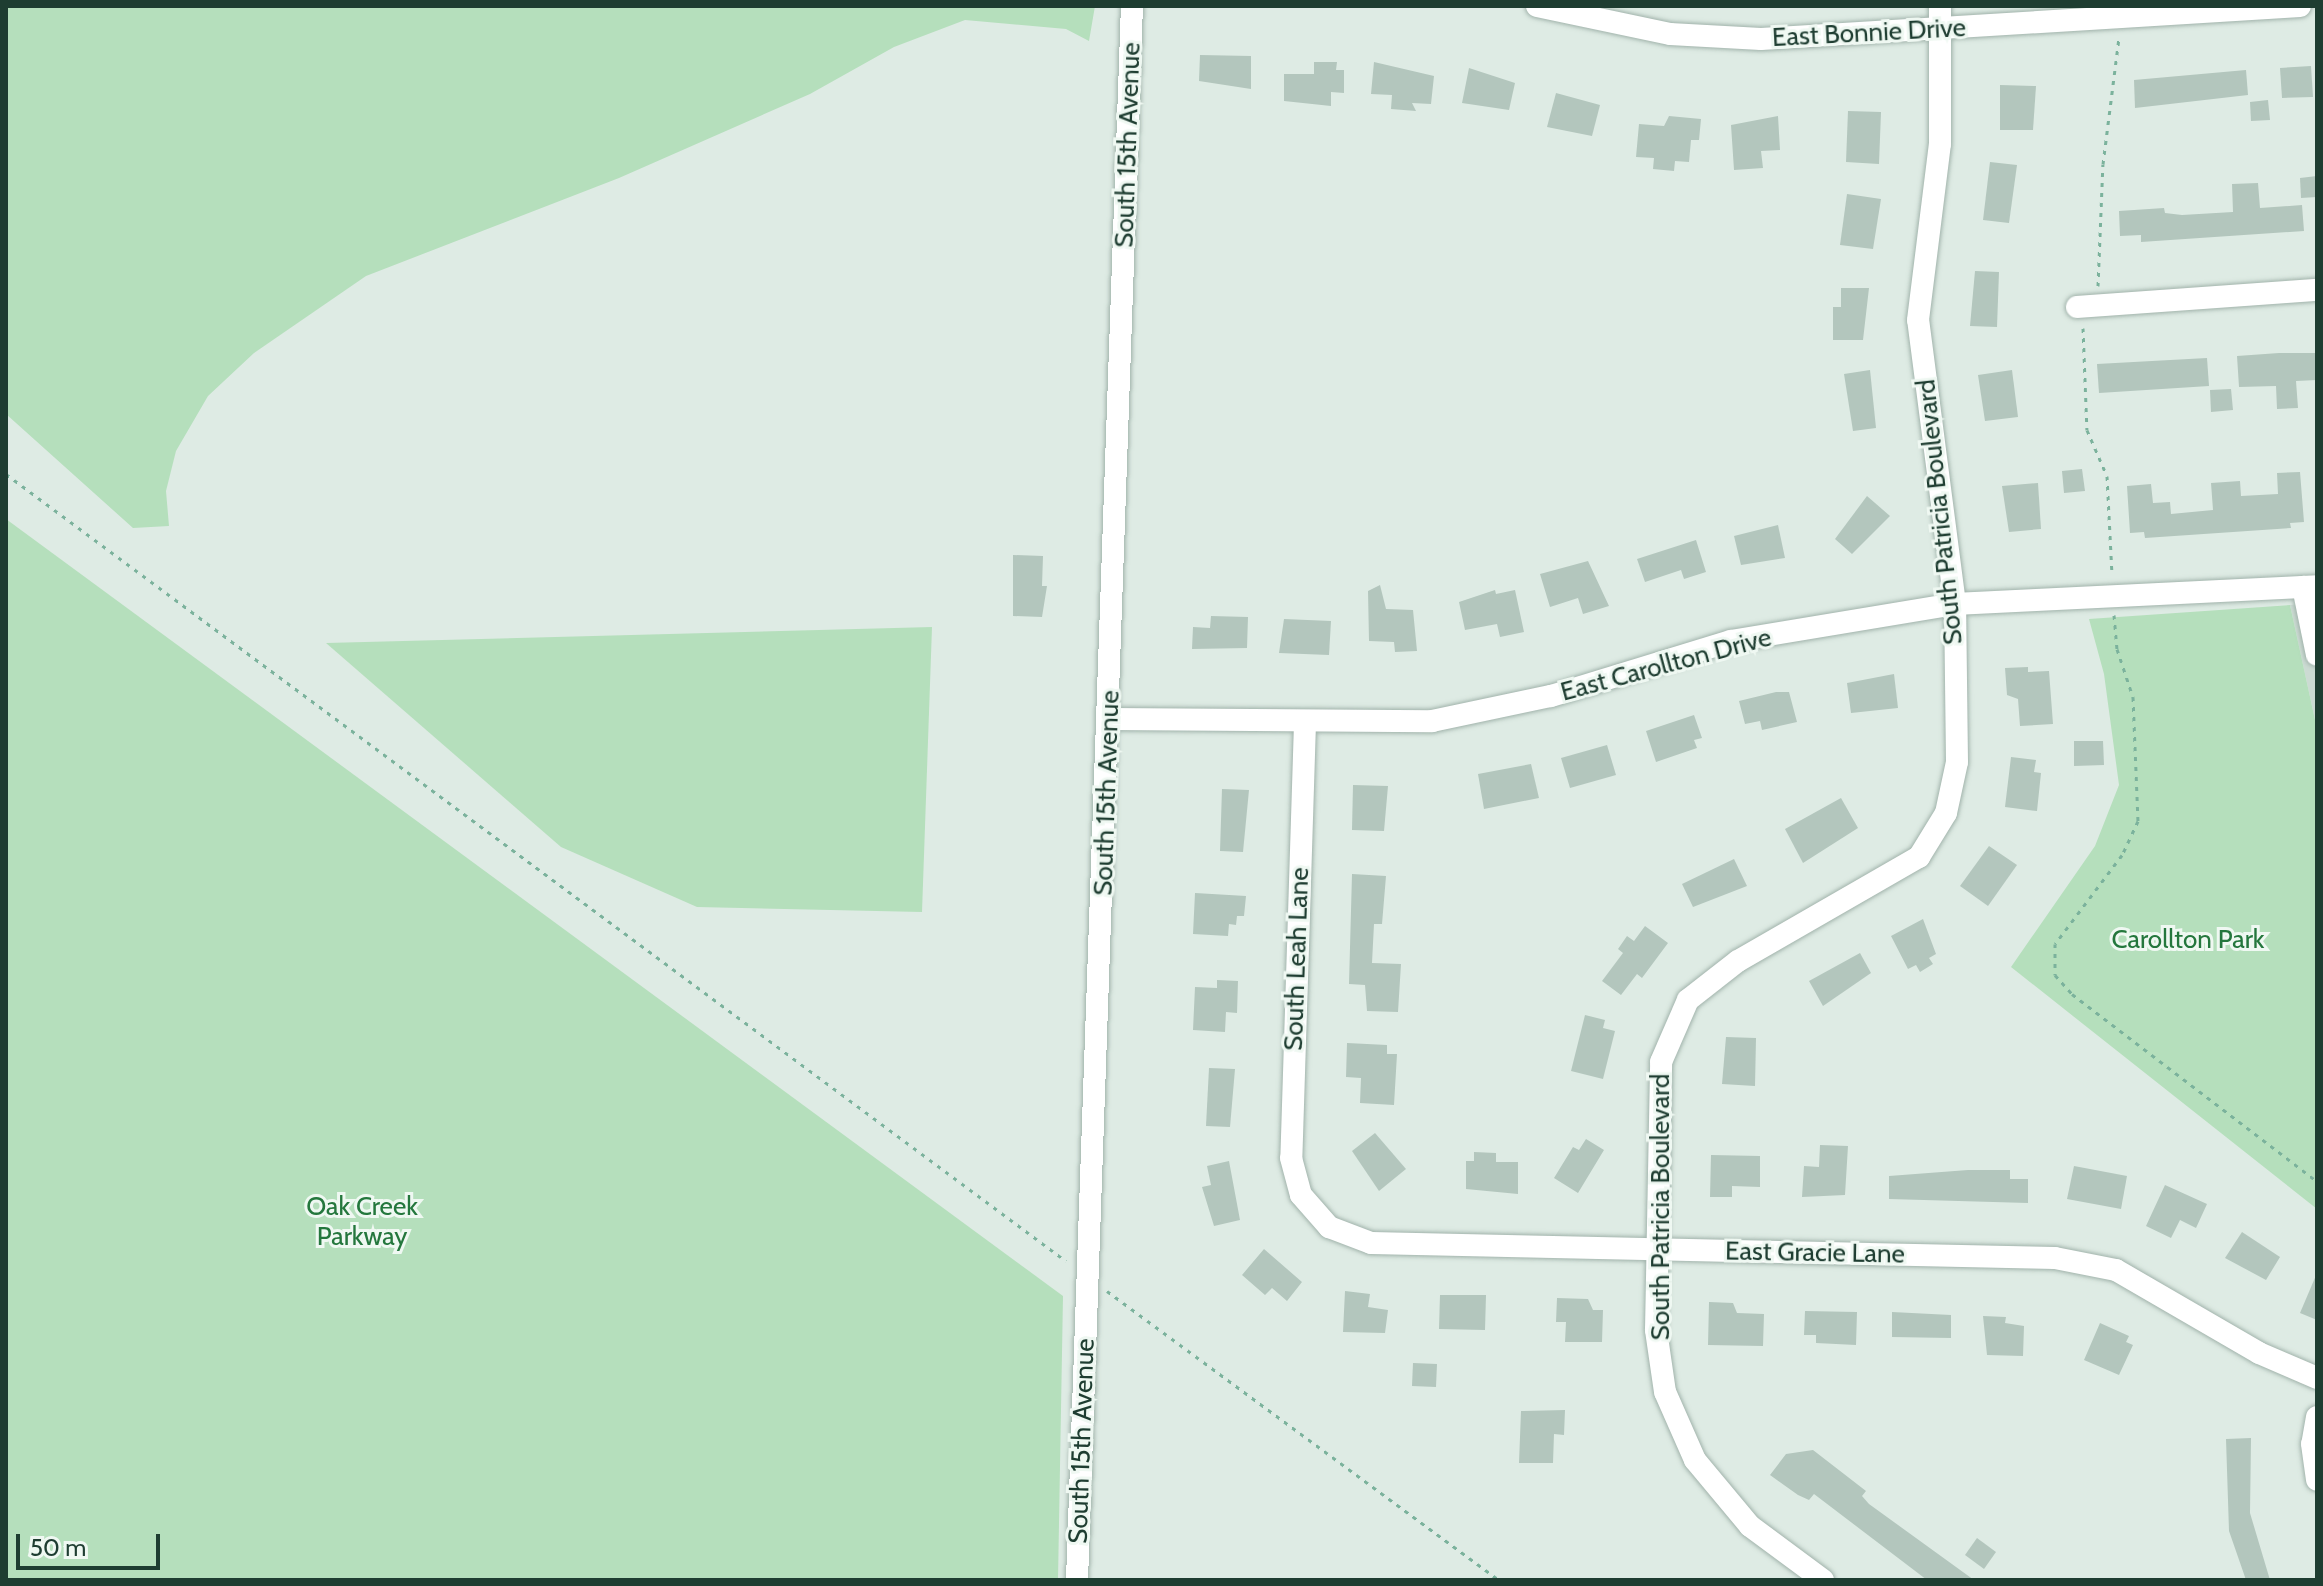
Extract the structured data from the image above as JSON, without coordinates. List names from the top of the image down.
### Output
{
  "streets": {
    "street": [
      "East Bonnie Drive",
      "South 15th Avenue",
      "South Patricia Boulevard",
      "East Carollton Drive",
      "South Leah Lane",
      "East Gracie Lane"
    ]
  },
  "crossings": [
    ["East Bonnie Drive", "South Patricia Boulevard"],
    ["South 15th Avenue", "East Carollton Drive"],
    ["South Patricia Boulevard", "East Carollton Drive"],
    ["South Patricia Boulevard", "East Gracie Lane"],
    ["East Carollton Drive", "South Leah Lane"],
    ["South Leah Lane", "East Gracie Lane"]
  ],
  "parks": ["Carollton Park", "Oak Creek Parkway"],
  "scale_bar": "50 m"
}
